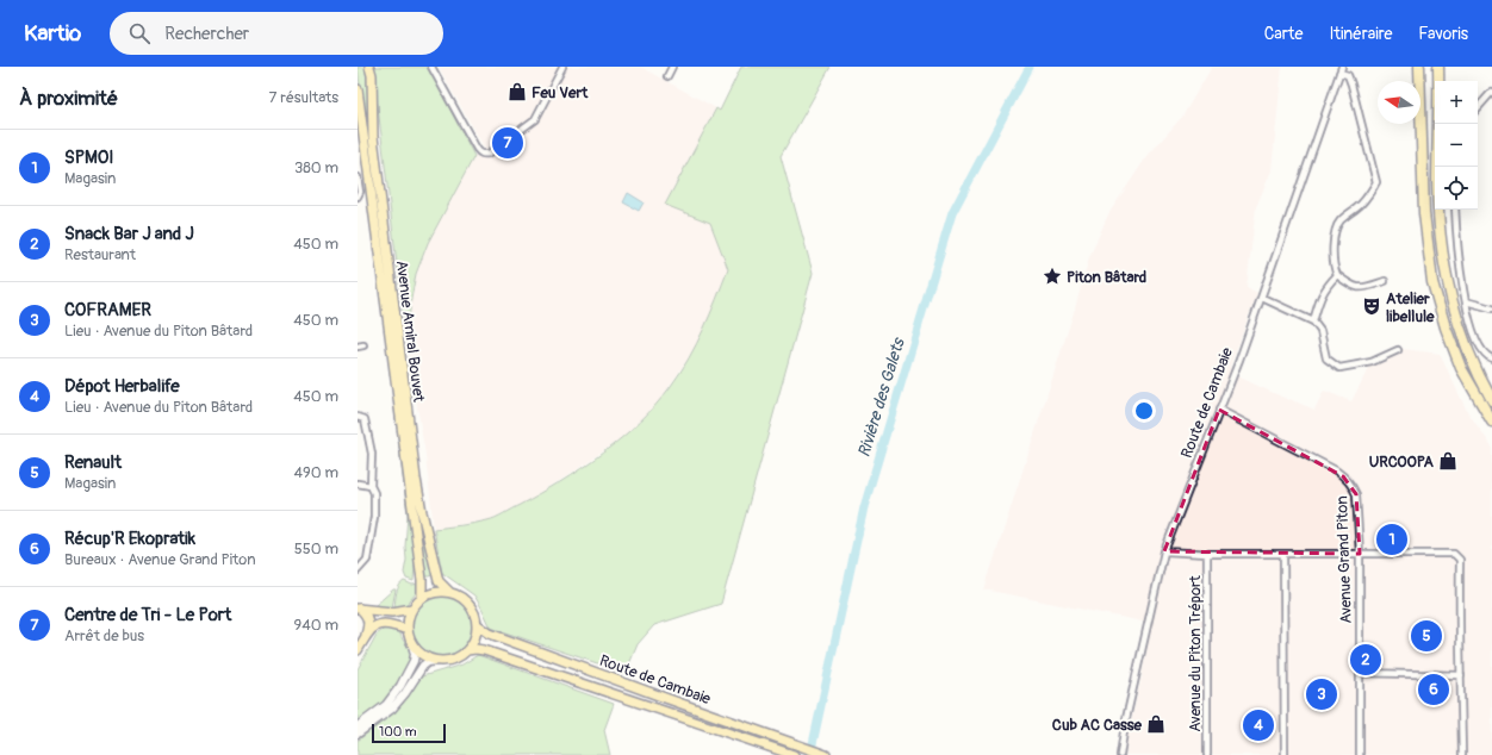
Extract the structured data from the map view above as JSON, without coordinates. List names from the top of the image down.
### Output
{
  "streets": {
    "main road": ["Avenue Amiral Bouvet", "Route de Cambaie"],
    "street": ["Avenue Grand Piton", "Avenue du Piton Tréport"]
  },
  "crossings": [
    ["Avenue Amiral Bouvet", "Route de Cambaie"],
    ["Route de Cambaie", "Avenue Grand Piton"]
  ],
  "water": ["Rivière des Galets"],
  "places": {
    "shop": ["Feu Vert", "URCOOPA", "Cub AC Casse"],
    "place": ["Piton Bâtard"],
    "theatre": ["Atelier libellule"]
  },
  "scale_bar": "100 m",
  "north": "left",
  "page": {
    "header": "Kartio",
    "search": "Rechercher",
    "nav": ["Carte", "Itinéraire", "Favoris"],
    "heading": ["À proximité", "7 résultats"],
    "map_buttons": ["+", "−"],
    "pins": [
      "7",
      "1",
      "5",
      "2",
      "6",
      "3",
      "4"
    ],
    "list": [
      {
        "mark": "1",
        "name": "SPMOI",
        "note": "Magasin",
        "value": "380 m"
      },
      {
        "mark": "2",
        "name": "Snack Bar J and J",
        "note": "Restaurant",
        "value": "450 m"
      },
      {
        "mark": "3",
        "name": "COFRAMER",
        "note": "Lieu · Avenue du Piton Bâtard",
        "value": "450 m"
      },
      {
        "mark": "4",
        "name": "Dépot Herbalife",
        "note": "Lieu · Avenue du Piton Bâtard",
        "value": "450 m"
      },
      {
        "mark": "5",
        "name": "Renault",
        "note": "Magasin",
        "value": "490 m"
      },
      {
        "mark": "6",
        "name": "Récup'R Ekopratik",
        "note": "Bureaux · Avenue Grand Piton",
        "value": "550 m"
      },
      {
        "mark": "7",
        "name": "Centre de Tri - Le Port",
        "note": "Arrêt de bus",
        "value": "940 m"
      }
    ],
    "scale": "100 m"
  }
}
